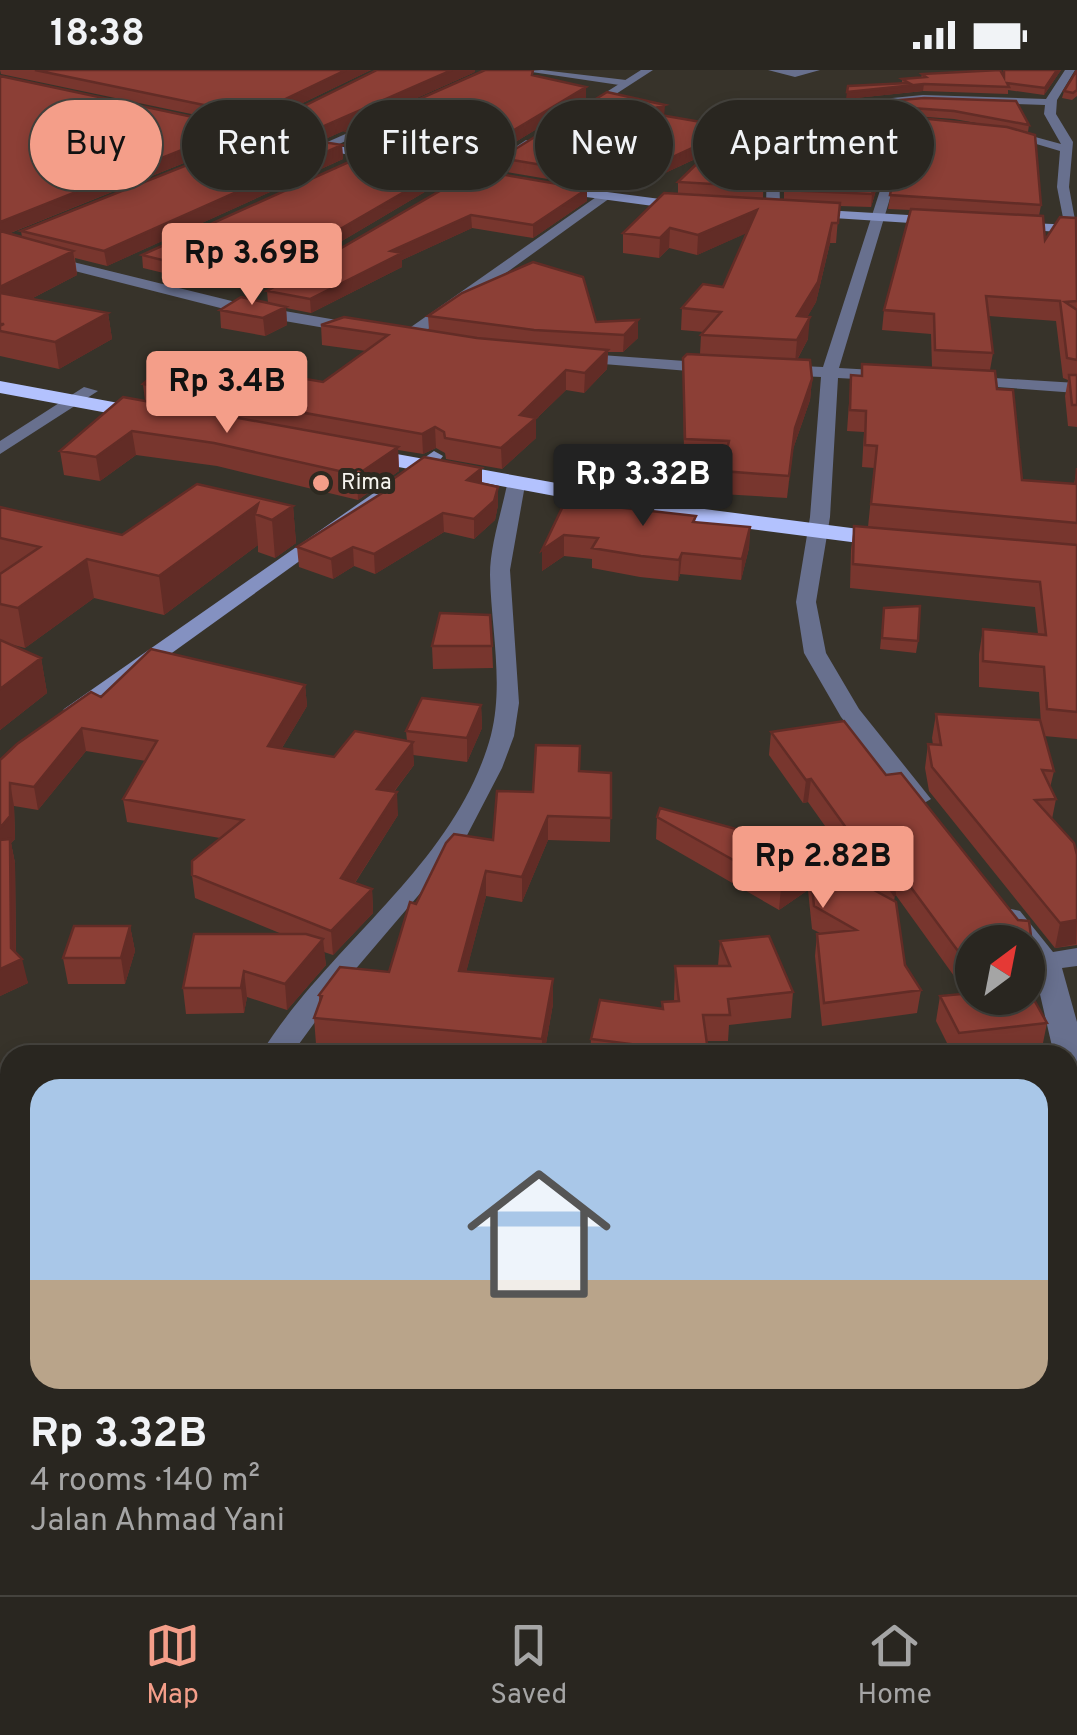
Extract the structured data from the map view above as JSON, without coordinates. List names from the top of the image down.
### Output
{
  "places": ["Rima"],
  "north": "top right",
  "page": {
    "status": "18:38",
    "chip": [
      "Buy",
      "Rent",
      "Filters",
      "New",
      "Apartment"
    ],
    "price": [
      "Rp 3.69B",
      "Rp 3.4B",
      "Rp 3.32B",
      "Rp 2.82B"
    ],
    "list": [
      {
        "name": "Rp 3.32B",
        "note": "4 rooms · 140 m² · Jalan Ahmad Yani"
      }
    ],
    "tabs": ["Map", "Saved", "Home"]
  }
}
